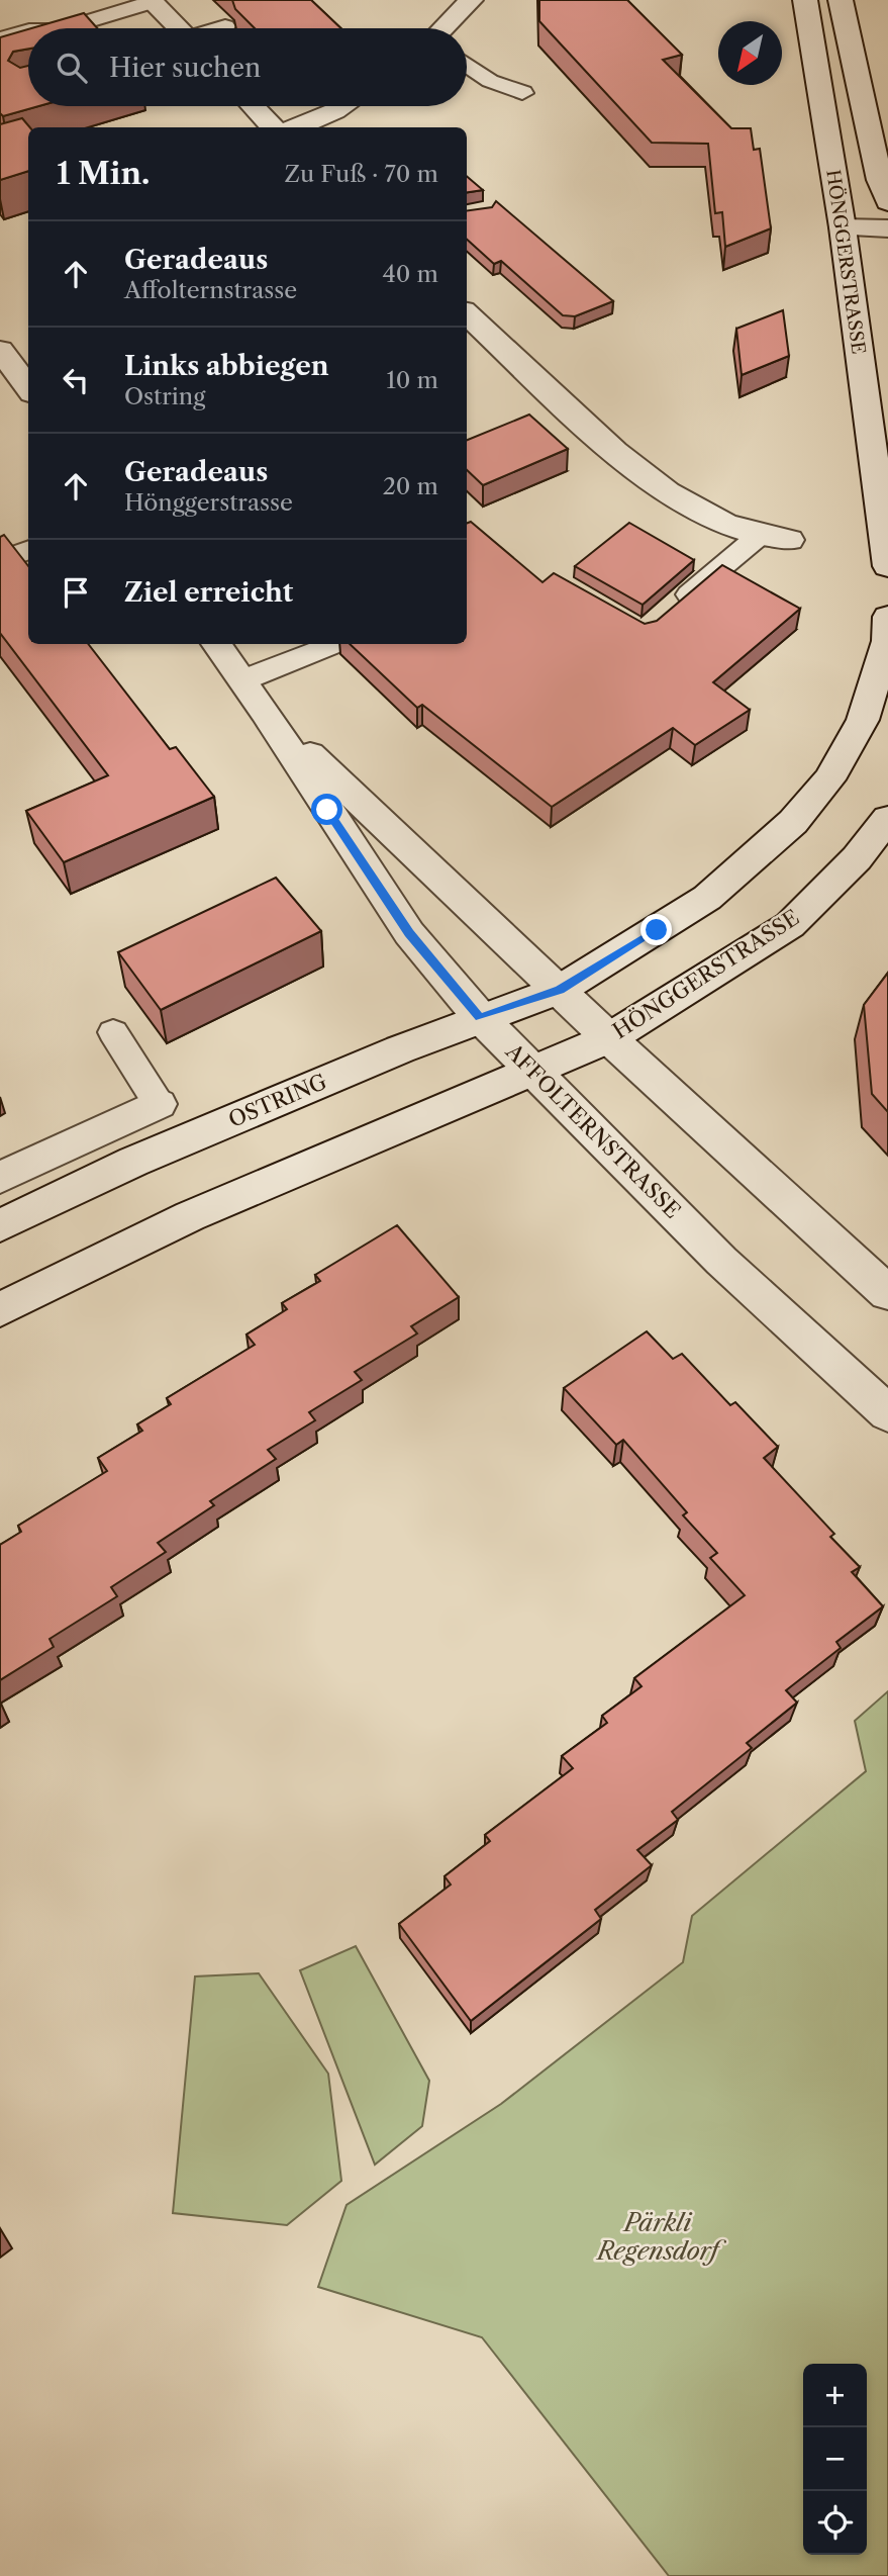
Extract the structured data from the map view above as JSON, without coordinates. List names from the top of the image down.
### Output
{
  "streets": {
    "main road": ["HÖNGGERSTRASSE", "OSTRING", "AFFOLTERNSTRASSE"]
  },
  "crossings": [
    ["HÖNGGERSTRASSE", "AFFOLTERNSTRASSE"],
    ["OSTRING", "AFFOLTERNSTRASSE"]
  ],
  "parks": ["Pärkli Regensdorf"],
  "north": "bottom left",
  "page": {
    "search": "Hier suchen",
    "heading": ["1 Min.", "Zu Fuß · 70 m"],
    "list": [
      ["Geradeaus", "Affolternstrasse", "40 m"],
      ["Links abbiegen", "Ostring", "10 m"],
      ["Geradeaus", "Hönggerstrasse", "20 m"],
      "Ziel erreicht"
    ],
    "map_buttons": ["+", "−"]
  }
}
